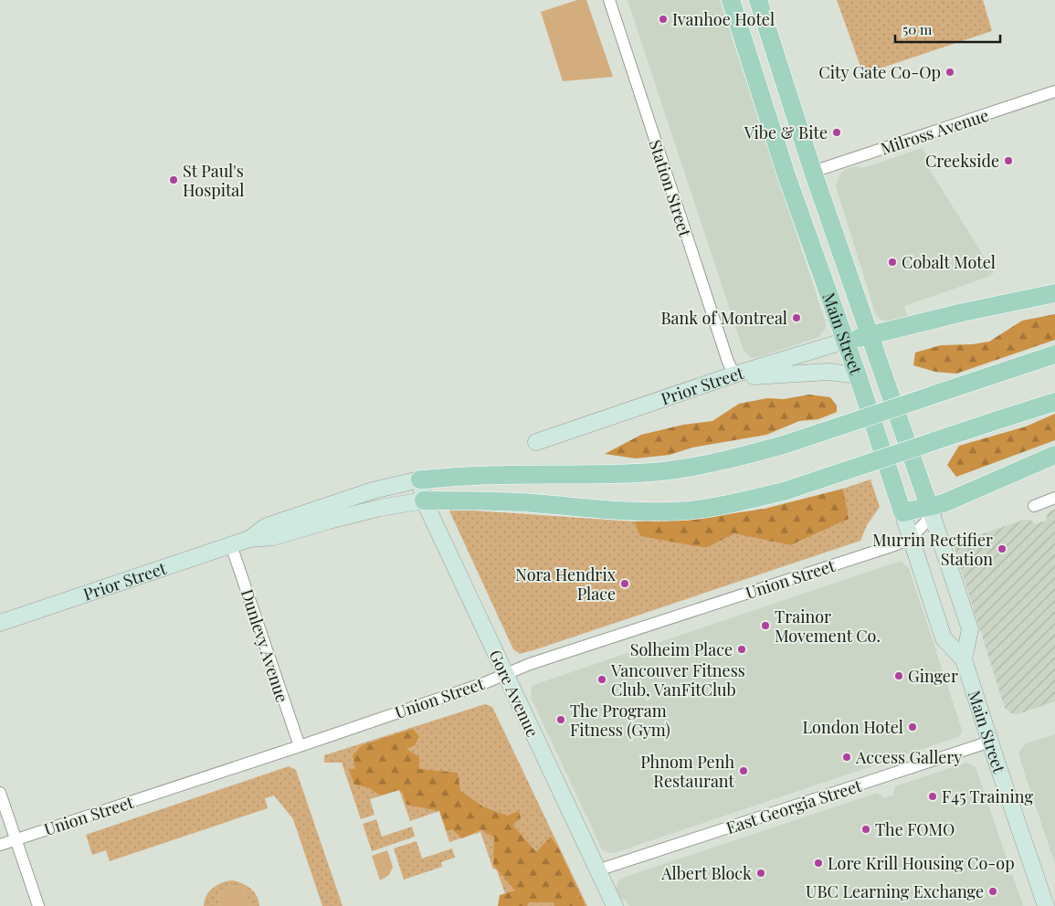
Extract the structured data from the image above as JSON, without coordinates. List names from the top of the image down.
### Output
{
  "streets": {
    "main road": ["Main Street", "Prior Street", "Gore Avenue"],
    "street": [
      "Milross Avenue",
      "Station Street",
      "Union Street",
      "Dunlevy Avenue",
      "East Georgia Street"
    ]
  },
  "crossings": [
    ["Milross Avenue", "Main Street"],
    ["Station Street", "Prior Street"],
    ["Main Street", "Prior Street"],
    ["Main Street", "Union Street"],
    ["Main Street", "East Georgia Street"],
    ["Prior Street", "Dunlevy Avenue"],
    ["Prior Street", "Gore Avenue"],
    ["Union Street", "Dunlevy Avenue"],
    ["Union Street", "Gore Avenue"],
    ["Gore Avenue", "East Georgia Street"]
  ],
  "places": [
    "Ivanhoe Hotel",
    "City Gate Co-Op",
    "Vibe & Bite",
    "Creekside",
    "St Paul's Hospital",
    "Cobalt Motel",
    "Bank of Montreal",
    "Murrin Rectifier Station",
    "Nora Hendrix Place",
    "Trainor Movement Co.",
    "Solheim Place",
    "Ginger",
    "Vancouver Fitness Club, VanFitClub",
    "The Program Fitness (Gym)",
    "London Hotel",
    "Access Gallery",
    "Phnom Penh Restaurant",
    "F45 Training",
    "The FOMO",
    "Lore Krill Housing Co-op",
    "Albert Block",
    "UBC Learning Exchange"
  ],
  "scale_bar": "50 m"
}
